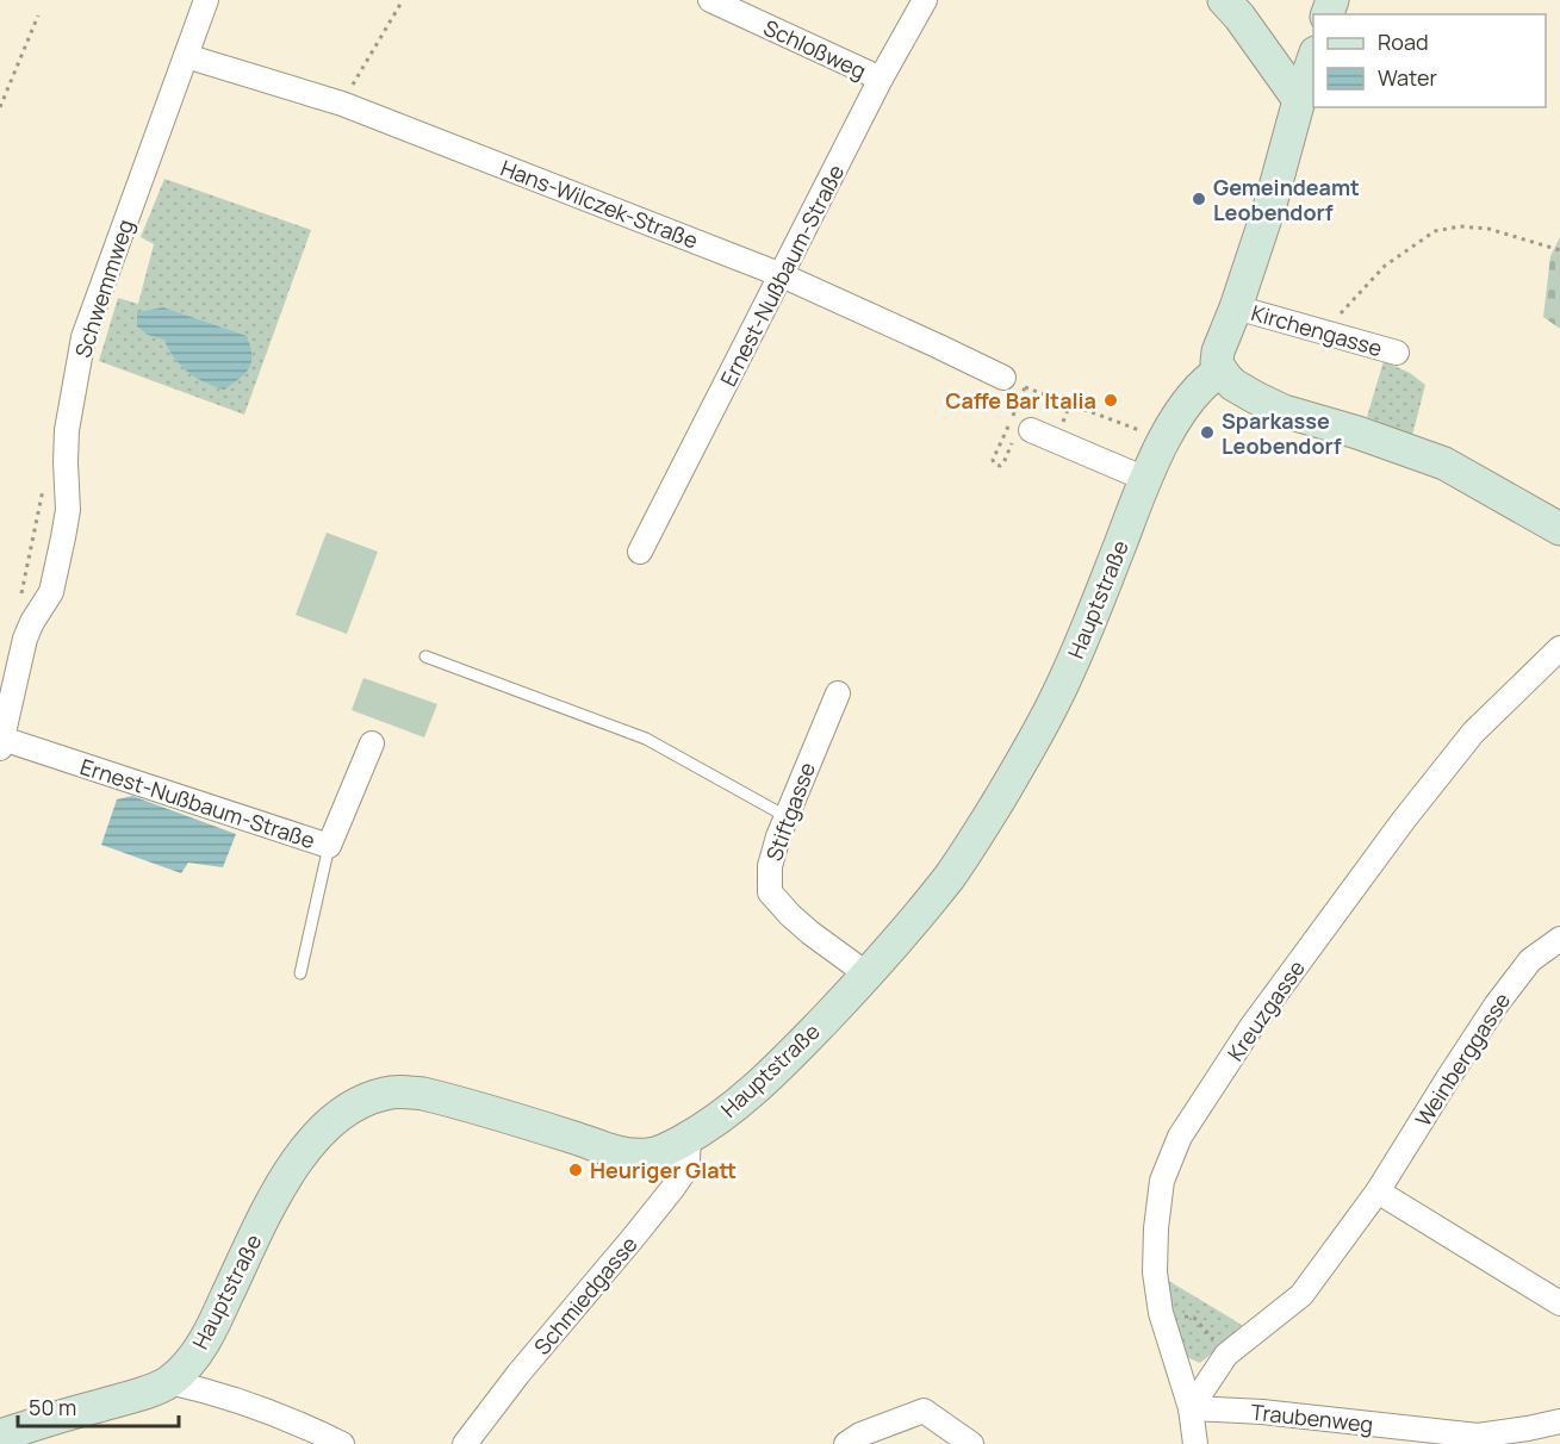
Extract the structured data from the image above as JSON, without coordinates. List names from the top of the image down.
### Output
{
  "streets": {
    "street": [
      "Schloßweg",
      "Hans-Wilczek-Straße",
      "Ernest-Nußbaum-Straße",
      "Schwemmweg",
      "Kirchengasse",
      "Hauptstraße",
      "Stiftgasse",
      "Kreuzgasse",
      "Weinberggasse",
      "Schmiedgasse",
      "Traubenweg"
    ]
  },
  "crossings": [
    ["Schloßweg", "Ernest-Nußbaum-Straße"],
    ["Hans-Wilczek-Straße", "Ernest-Nußbaum-Straße"],
    ["Hans-Wilczek-Straße", "Schwemmweg"],
    ["Ernest-Nußbaum-Straße", "Schwemmweg"],
    ["Hauptstraße", "Stiftgasse"],
    ["Hauptstraße", "Schmiedgasse"],
    ["Kreuzgasse", "Weinberggasse"],
    ["Kreuzgasse", "Traubenweg"],
    ["Weinberggasse", "Traubenweg"]
  ],
  "places": [
    "Gemeindeamt Leobendorf",
    "Caffe Bar Italia",
    "Sparkasse Leobendorf",
    "Heuriger Glatt"
  ],
  "legend": ["Road", "Water"],
  "scale_bar": "50 m"
}
